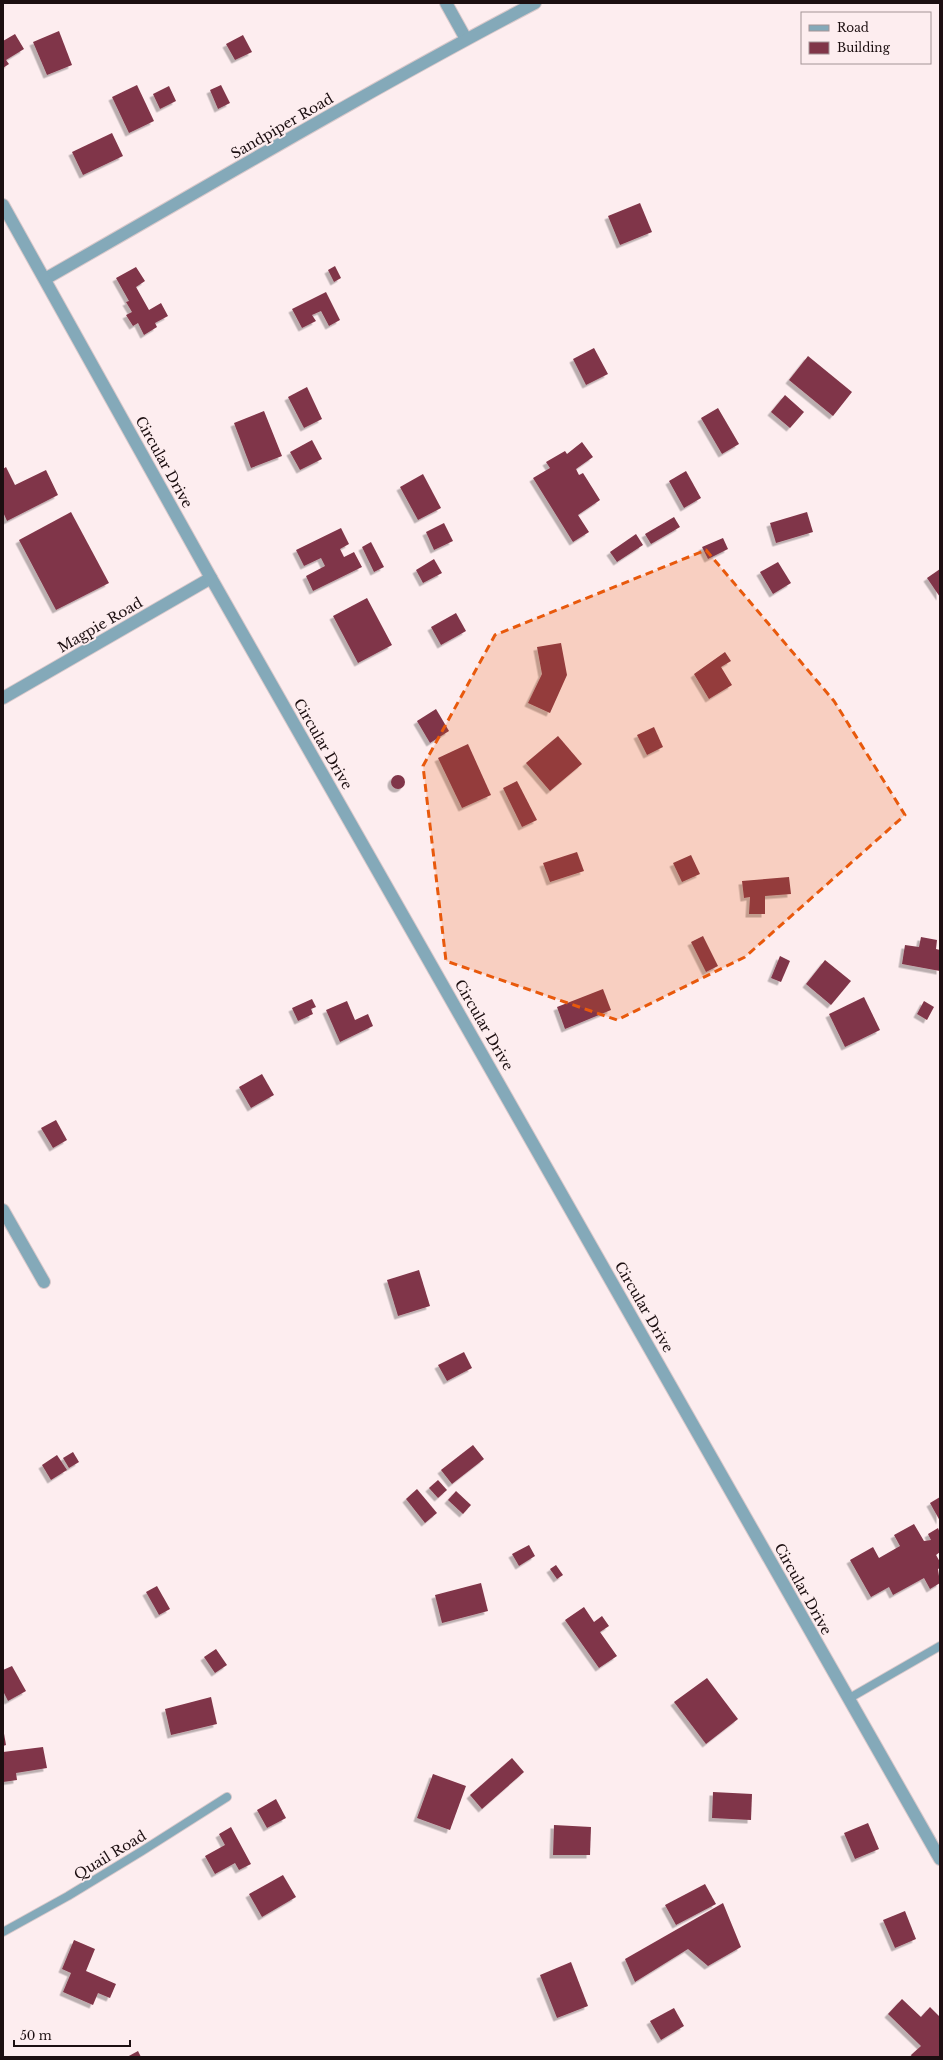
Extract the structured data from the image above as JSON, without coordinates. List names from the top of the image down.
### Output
{
  "streets": {
    "street": ["Sandpiper Road", "Circular Drive", "Magpie Road"],
    "lane": ["Quail Road"]
  },
  "crossings": [
    ["Sandpiper Road", "Circular Drive"],
    ["Circular Drive", "Magpie Road"]
  ],
  "legend": ["Road", "Building"],
  "scale_bar": "50 m"
}
